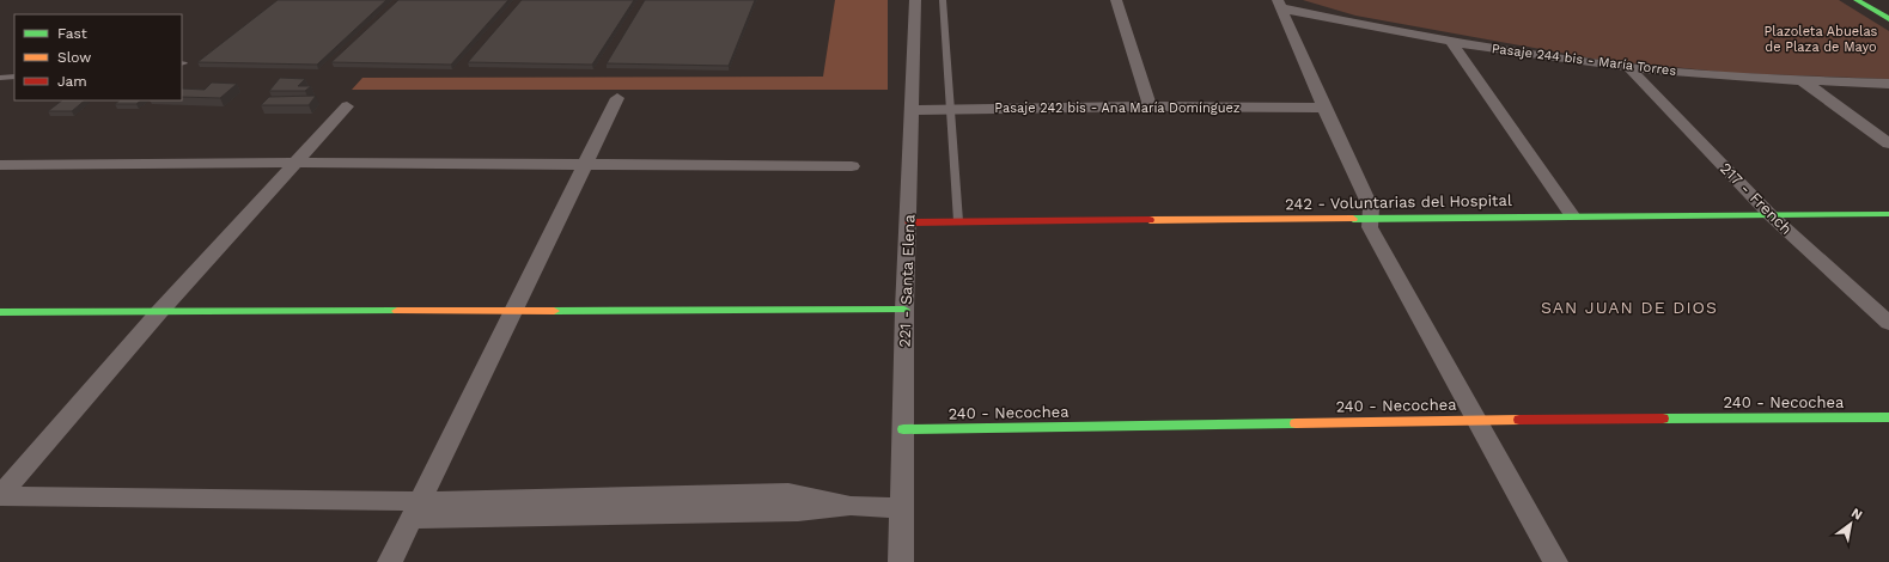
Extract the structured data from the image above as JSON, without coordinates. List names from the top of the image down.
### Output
{
  "streets": {
    "street": [
      "Pasaje 244 bis - María Torres",
      "Pasaje 242 bis - Ana María Domínguez",
      "217 - French",
      "242 - Voluntarias del Hospital",
      "221 - Santa Elena",
      "240 - Necochea"
    ]
  },
  "crossings": [
    ["Pasaje 244 bis - María Torres", "217 - French"],
    ["Pasaje 242 bis - Ana María Domínguez", "221 - Santa Elena"],
    ["217 - French", "242 - Voluntarias del Hospital"],
    ["242 - Voluntarias del Hospital", "221 - Santa Elena"],
    ["221 - Santa Elena", "240 - Necochea"]
  ],
  "districts": ["SAN JUAN DE DIOS"],
  "parks": ["Plazoleta Abuelas de Plaza de Mayo"],
  "legend": ["Fast", "Slow", "Jam"],
  "north": "top right"
}
